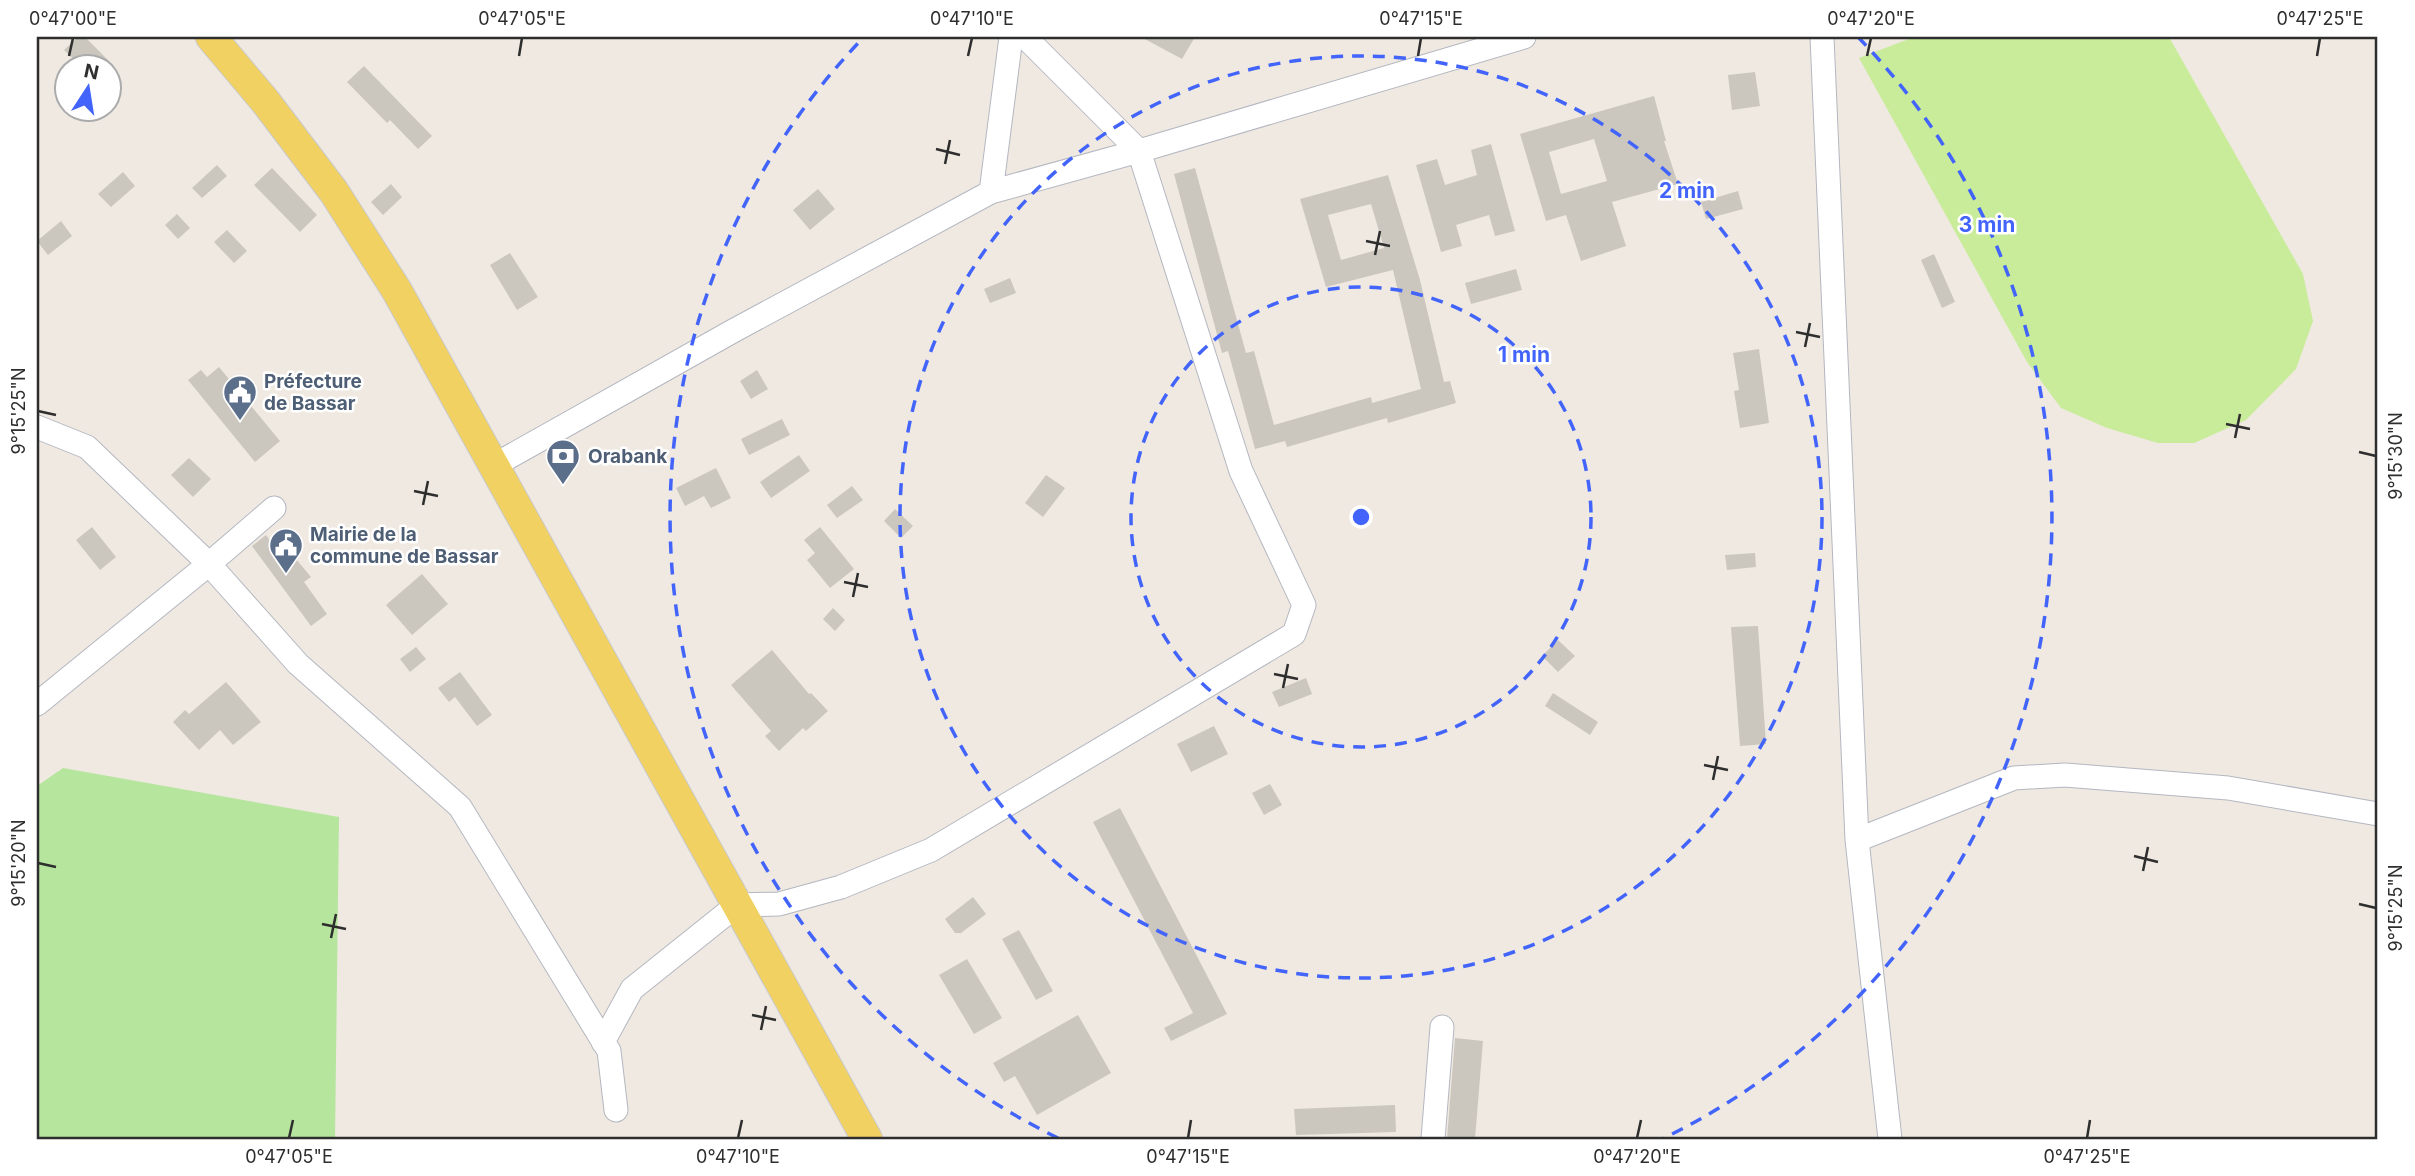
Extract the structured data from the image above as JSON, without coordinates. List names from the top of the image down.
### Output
{
  "places": {
    "public building": ["Préfecture de Bassar", "Mairie de la commune de Bassar"],
    "bank": ["Orabank"]
  },
  "north": "top",
  "coordinates": [
    "0°47'00\"E",
    "0°47'05\"E",
    "0°47'10\"E",
    "0°47'15\"E",
    "0°47'20\"E",
    "0°47'25\"E",
    "9°15'25\"N",
    "9°15'30\"N",
    "9°15'20\"N"
  ],
  "rings": ["2 min", "3 min", "1 min"]
}
